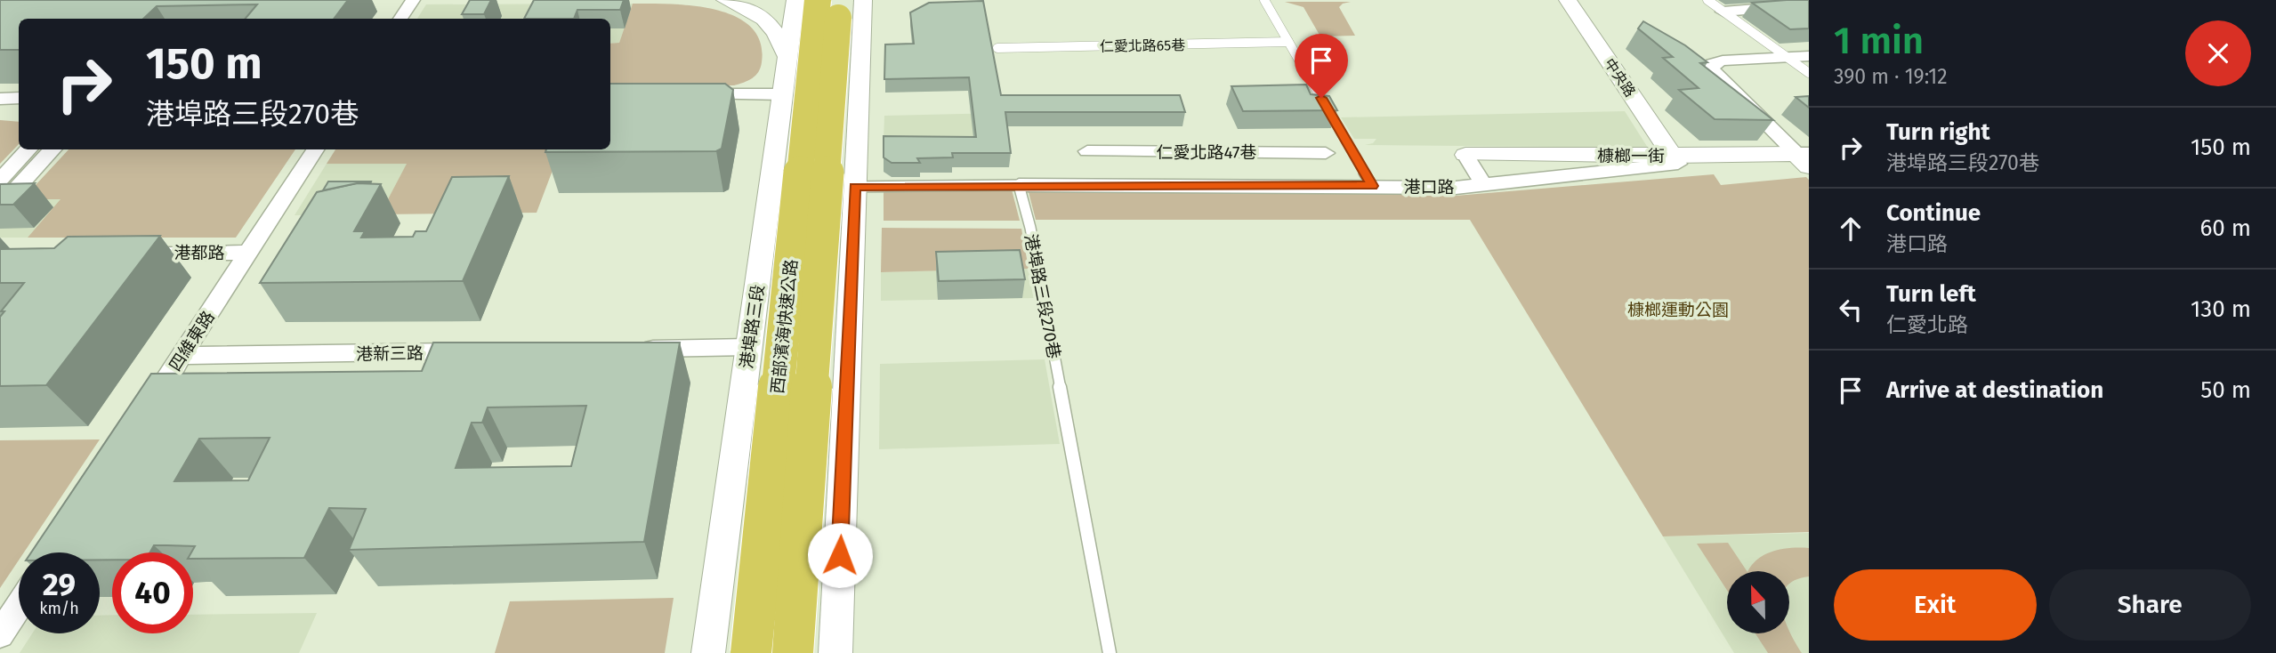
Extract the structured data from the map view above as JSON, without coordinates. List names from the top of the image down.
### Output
{
  "streets": {
    "highway": ["西部濱海快速公路"],
    "street": [
      "中央路",
      "仁愛北路47巷",
      "槺榔一街",
      "港口路",
      "港都路",
      "港埠路三段",
      "四維東路",
      "港新三路"
    ],
    "lane": ["仁愛北路65巷", "港埠路三段270巷"]
  },
  "crossings": [
    ["中央路", "槺榔一街"],
    ["中央路", "港口路"],
    ["槺榔一街", "港口路"],
    ["港口路", "港埠路三段270巷"],
    ["港都路", "四維東路"],
    ["四維東路", "港新三路"]
  ],
  "parks": ["槺榔運動公園"],
  "north": "top",
  "page": {
    "heading": ["1 min", "390 m · 19:12"],
    "turn": ["150 m", "港埠路三段270巷"],
    "list": [
      {
        "name": "Turn right",
        "note": "港埠路三段270巷",
        "value": "150 m"
      },
      {
        "name": "Continue",
        "note": "港口路",
        "value": "60 m"
      },
      {
        "name": "Turn left",
        "note": "仁愛北路",
        "value": "130 m"
      },
      {
        "name": "Arrive at destination",
        "value": "50 m"
      }
    ],
    "speed": "29 km/h",
    "limit": "40",
    "buttons": ["Exit", "Share"]
  }
}
